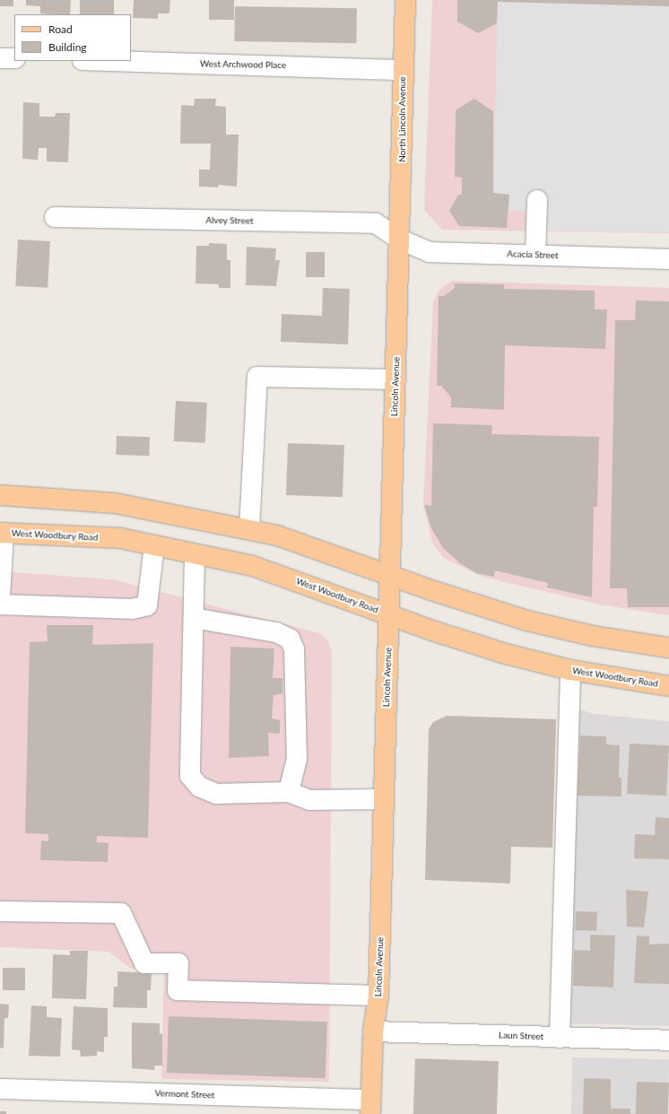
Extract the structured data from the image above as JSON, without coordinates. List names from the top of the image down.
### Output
{
  "streets": {
    "main road": ["North Lincoln Avenue", "Lincoln Avenue", "West Woodbury Road"],
    "street": [
      "West Archwood Place",
      "Alvey Street",
      "Acacia Street",
      "Laun Street",
      "Vermont Street"
    ]
  },
  "crossings": [
    ["West Archwood Place", "North Lincoln Avenue"],
    ["North Lincoln Avenue", "Alvey Street"],
    ["North Lincoln Avenue", "Acacia Street"],
    ["North Lincoln Avenue", "Lincoln Avenue"],
    ["Alvey Street", "Acacia Street"],
    ["Alvey Street", "Lincoln Avenue"],
    ["Acacia Street", "Lincoln Avenue"],
    ["Lincoln Avenue", "West Woodbury Road"],
    ["Lincoln Avenue", "Laun Street"],
    ["Lincoln Avenue", "Vermont Street"]
  ],
  "legend": ["Road", "Building"]
}
